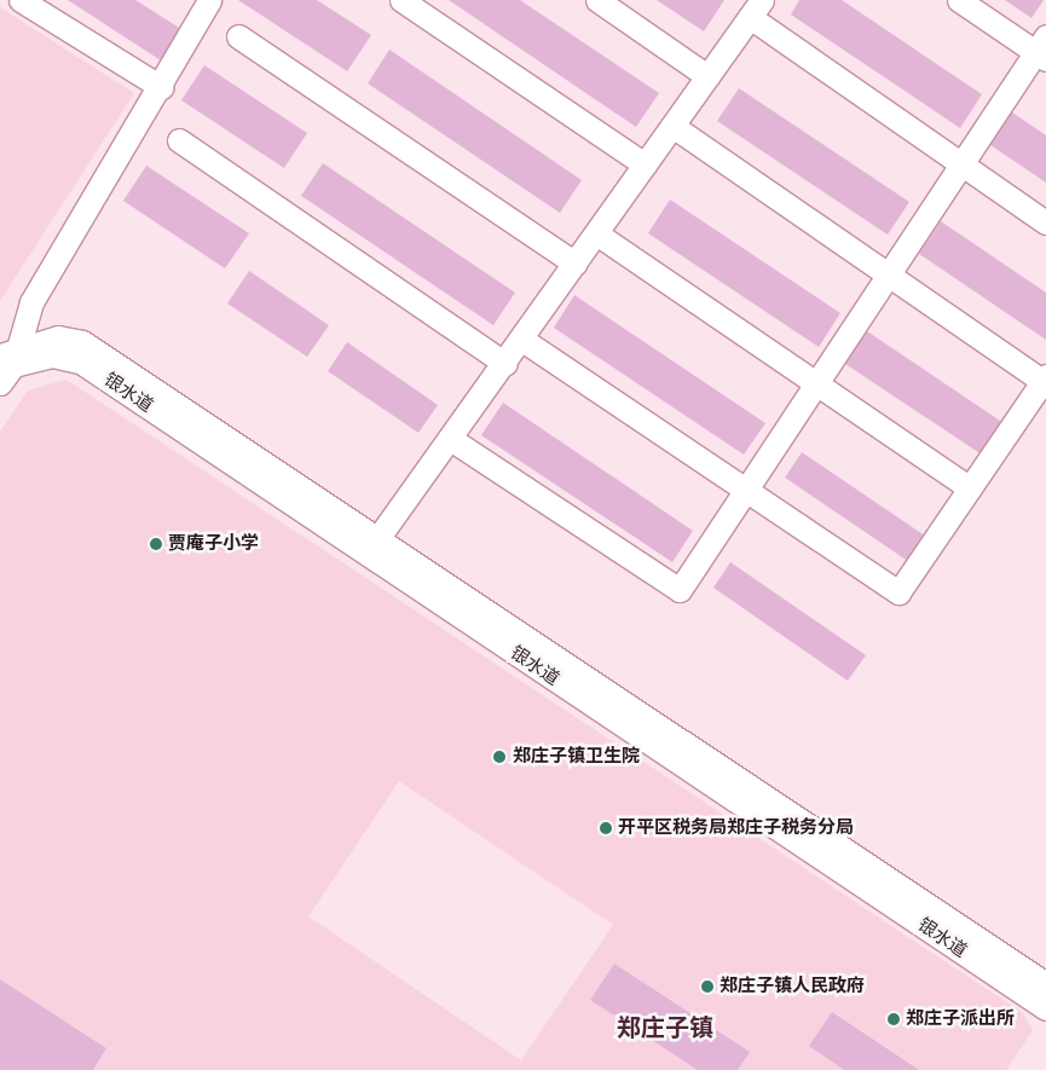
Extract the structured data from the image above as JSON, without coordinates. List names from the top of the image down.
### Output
{
  "streets": {
    "street": ["银水道"]
  },
  "districts": ["郑庄子镇"],
  "places": [
    "贾庵子小学",
    "郑庄子镇卫生院",
    "开平区税务局郑庄子税务分局",
    "郑庄子镇人民政府",
    "郑庄子派出所"
  ]
}
